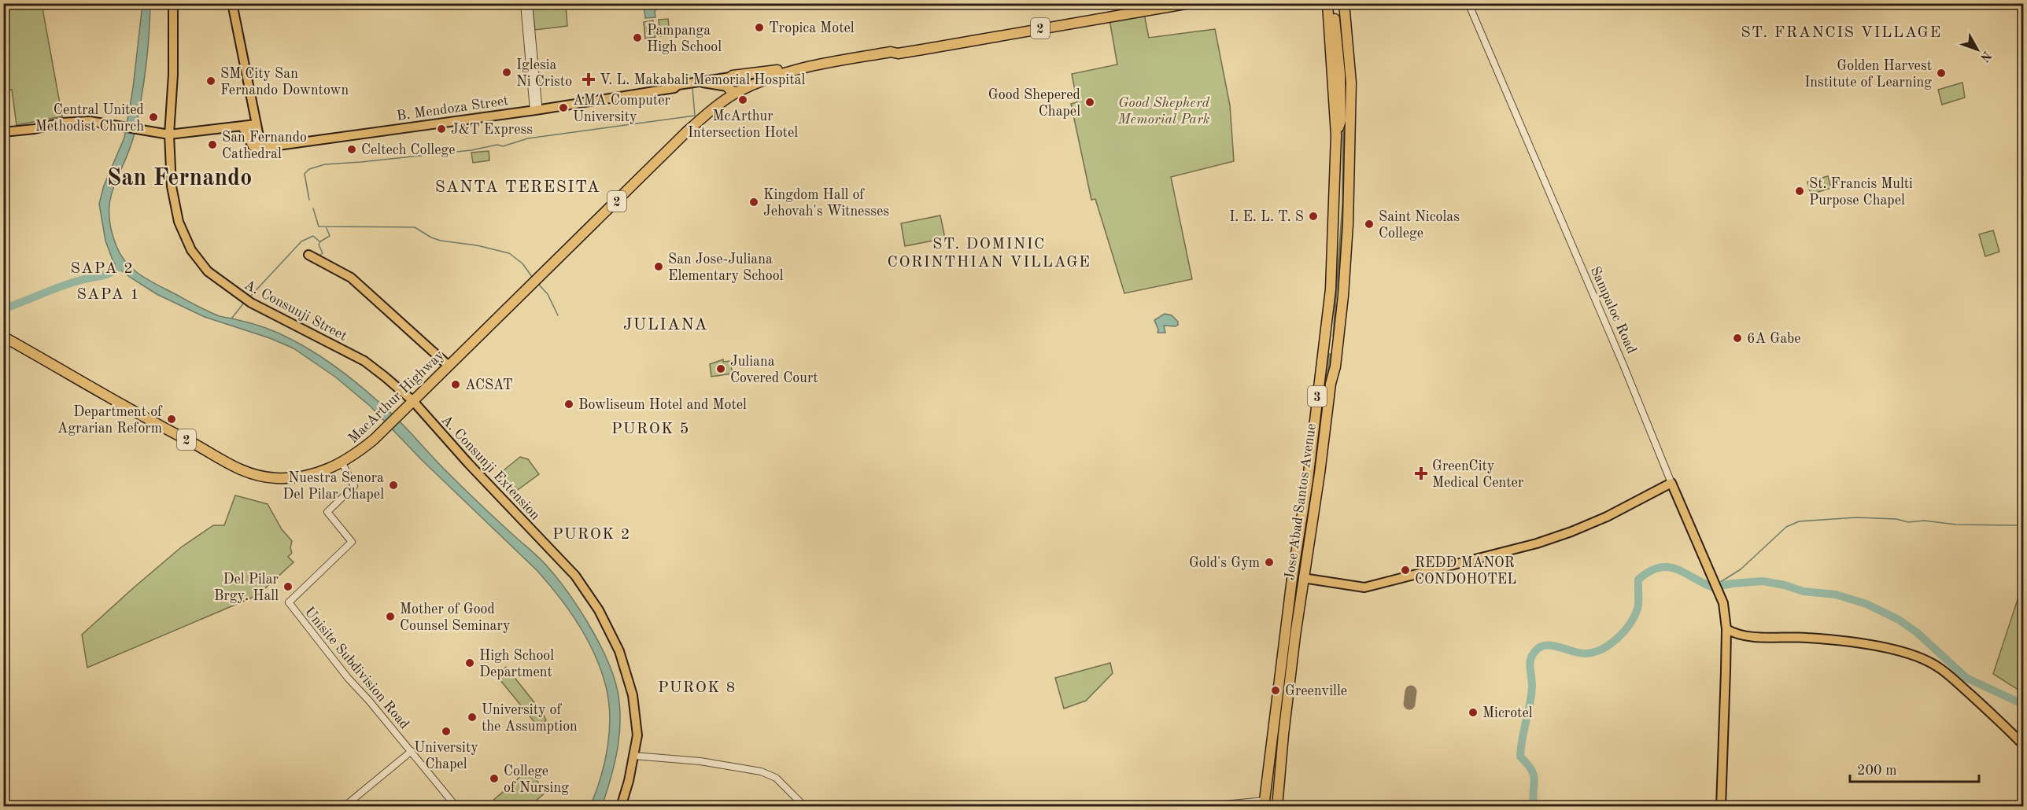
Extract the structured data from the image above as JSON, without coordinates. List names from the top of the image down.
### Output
{
  "streets": {
    "highway": [
      "2",
      "MacArthur Highway",
      "3",
      "Jose Abad Santos Avenue"
    ],
    "main road": [
      "B. Mendoza Street",
      "A. Consunji Street",
      "Sampaloc Road",
      "A. Consunji Extension"
    ],
    "street": ["Unisite Subdivision Road"]
  },
  "crossings": [
    ["B. Mendoza Street", "MacArthur Highway"],
    ["A. Consunji Street", "MacArthur Highway"],
    ["A. Consunji Street", "A. Consunji Extension"],
    ["MacArthur Highway", "A. Consunji Extension"],
    ["MacArthur Highway", "Unisite Subdivision Road"],
    ["3", "Jose Abad Santos Avenue"]
  ],
  "districts": [
    "ST. FRANCIS VILLAGE",
    "San Fernando",
    "SANTA TERESITA",
    "ST. DOMINIC CORINTHIAN VILLAGE",
    "SAPA 2",
    "SAPA 1",
    "JULIANA",
    "PUROK 5",
    "PUROK 2",
    "PUROK 8"
  ],
  "parks": ["Good Shepherd Memorial Park"],
  "places": {
    "other": [
      "Tropica Motel",
      "Pampanga High School",
      "Iglesia Ni Cristo",
      "Golden Harvest Institute of Learning",
      "SM City San Fernando Downtown",
      "McArthur Intersection Hotel",
      "Good Shepered Chapel",
      "AMA Computer University",
      "Central United Methodist Church",
      "J&T Express",
      "San Fernando Cathedral",
      "Celtech College",
      "St. Francis Multi Purpose Chapel",
      "Kingdom Hall of Jehovah's Witnesses",
      "I. E. L. T. S",
      "Saint Nicolas College",
      "San Jose-Juliana Elementary School",
      "6A Gabe",
      "Juliana Covered Court",
      "ACSAT",
      "Bowliseum Hotel and Motel",
      "Department of Agrarian Reform",
      "Nuestra Senora Del Pilar Chapel",
      "Gold's Gym",
      "REDD MANOR CONDOHOTEL",
      "Del Pilar Brgy. Hall",
      "Mother of Good Counsel Seminary",
      "High School Department",
      "Greenville",
      "Microtel",
      "University of the Assumption",
      "University Chapel",
      "College of Nursing"
    ],
    "health": ["V. L. Makabali Memorial Hospital", "GreenCity Medical Center"]
  },
  "scale_bar": "200 m",
  "north": "bottom right"
}
